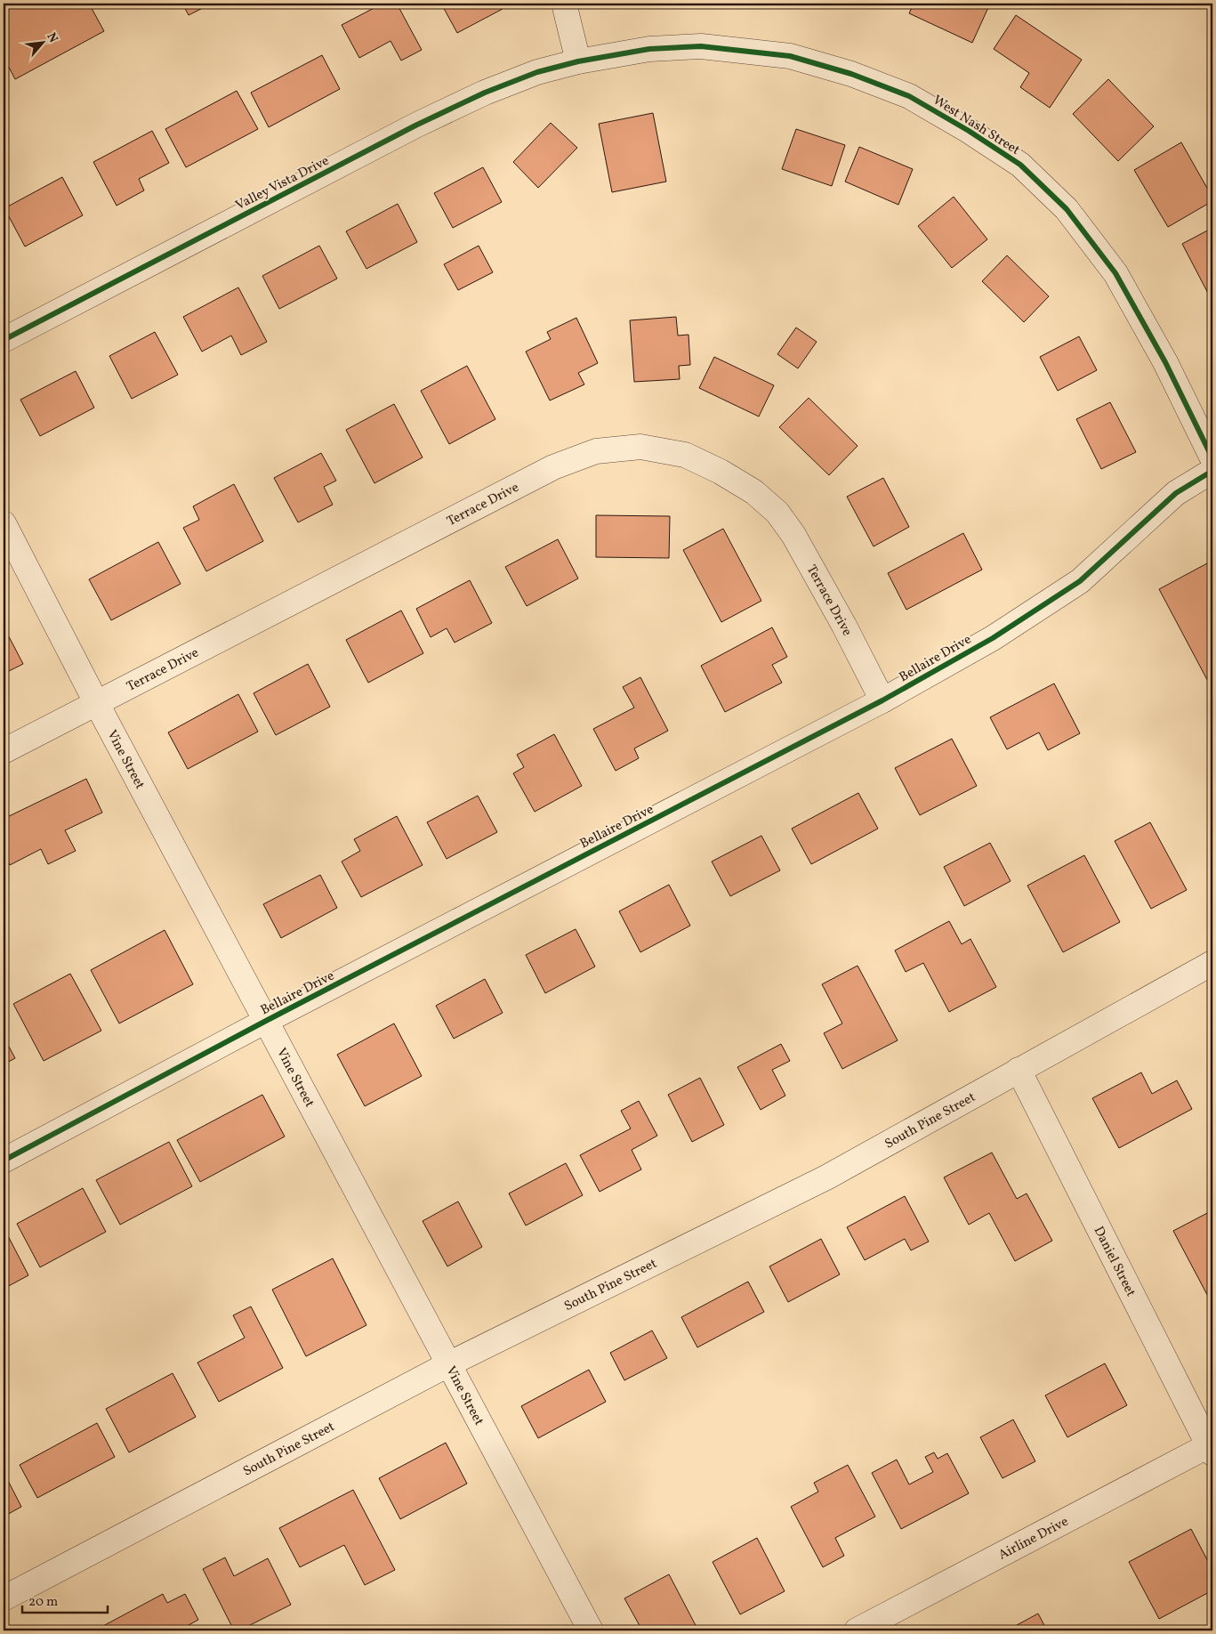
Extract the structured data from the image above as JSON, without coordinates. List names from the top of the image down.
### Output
{
  "streets": {
    "street": [
      "West Nash Street",
      "Valley Vista Drive",
      "Terrace Drive",
      "Bellaire Drive",
      "Vine Street",
      "South Pine Street",
      "Daniel Street",
      "Airline Drive"
    ]
  },
  "crossings": [
    ["West Nash Street", "Valley Vista Drive"],
    ["Terrace Drive", "Bellaire Drive"],
    ["Terrace Drive", "Vine Street"],
    ["Bellaire Drive", "Vine Street"],
    ["Vine Street", "South Pine Street"],
    ["South Pine Street", "Daniel Street"],
    ["Daniel Street", "Airline Drive"]
  ],
  "scale_bar": "20 m",
  "north": "top right"
}
